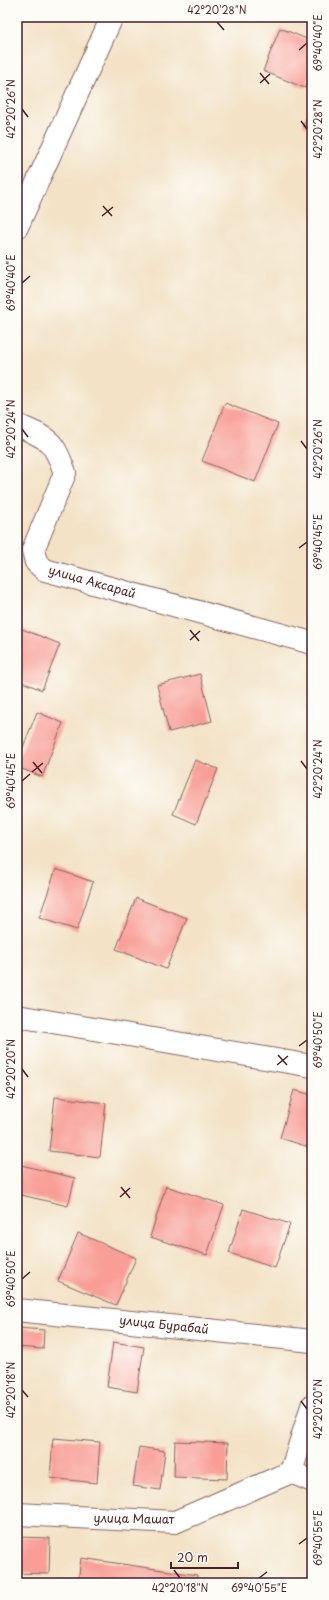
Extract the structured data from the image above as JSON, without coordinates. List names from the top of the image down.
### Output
{
  "streets": {
    "street": ["улица Аксарай", "улица Бурабай", "улица Машат"]
  },
  "scale_bar": "20 m",
  "coordinates": [
    "42°20'28\"N",
    "69°40'40\"E",
    "42°20'26\"N",
    "42°20'24\"N",
    "69°40'45\"E",
    "69°40'50\"E",
    "42°20'20\"N",
    "42°20'18\"N",
    "69°40'55\"E"
  ]
}
